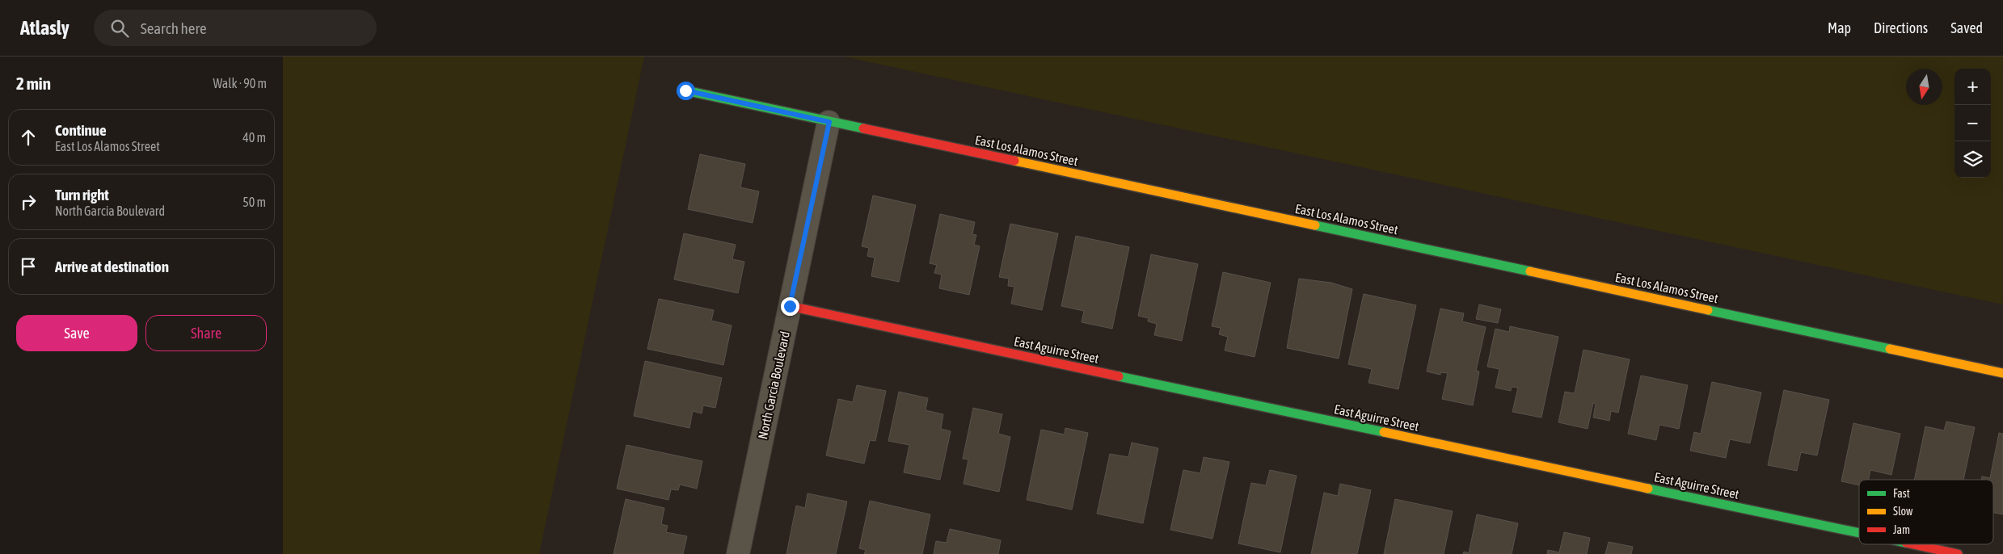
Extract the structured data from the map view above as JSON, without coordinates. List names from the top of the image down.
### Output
{
  "streets": {
    "street": ["East Los Alamos Street", "East Aguirre Street", "North Garcia Boulevard"]
  },
  "crossings": [
    ["East Los Alamos Street", "North Garcia Boulevard"],
    ["East Aguirre Street", "North Garcia Boulevard"]
  ],
  "legend": ["Fast", "Slow", "Jam"],
  "north": "bottom",
  "page": {
    "header": "Atlasly",
    "search": "Search here",
    "nav": ["Map", "Directions", "Saved"],
    "heading": ["2 min", "Walk · 90 m"],
    "map_buttons": ["+", "−"],
    "list": [
      ["Continue", "East Los Alamos Street", "40 m"],
      ["Turn right", "North Garcia Boulevard", "50 m"],
      "Arrive at destination"
    ],
    "buttons": ["Save", "Share"]
  }
}
